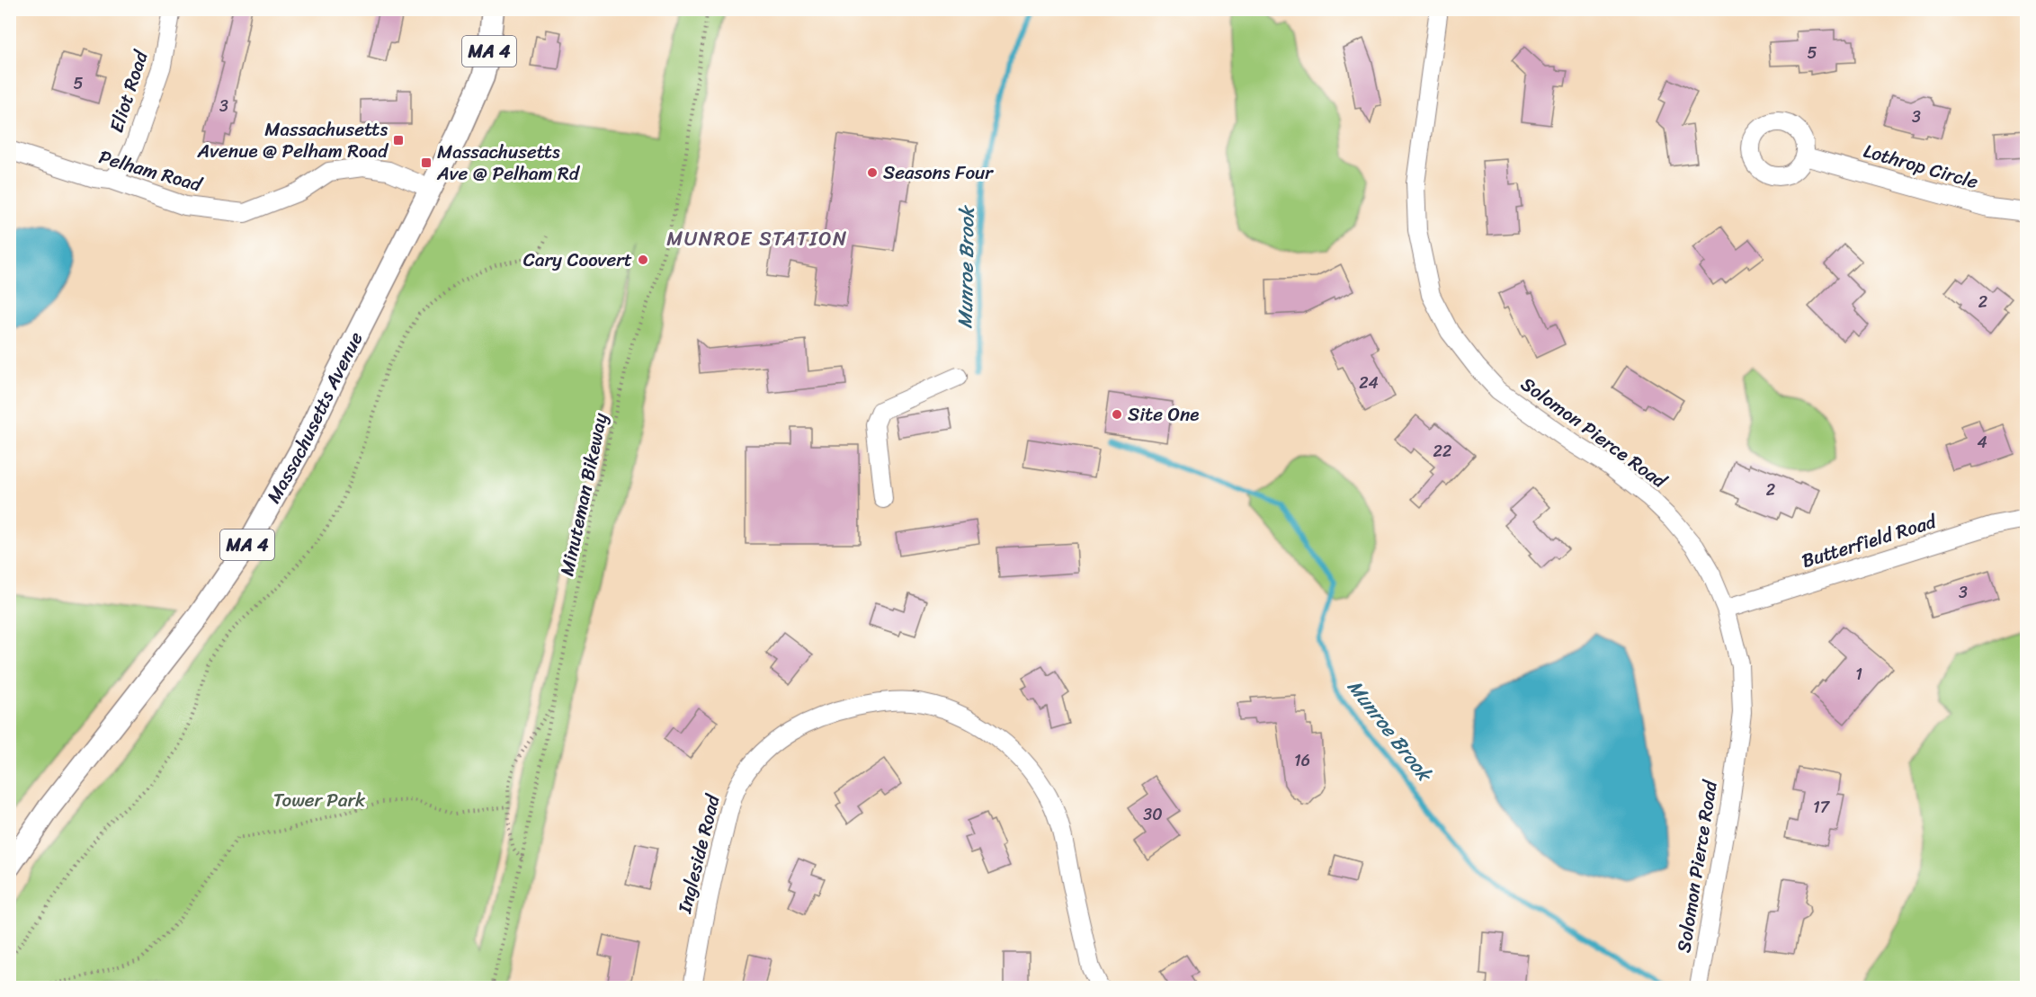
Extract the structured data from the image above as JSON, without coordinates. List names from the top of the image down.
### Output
{
  "streets": {
    "main road": ["MA 4", "Massachusetts Avenue"],
    "street": [
      "Eliot Road",
      "Lothrop Circle",
      "Pelham Road",
      "Solomon Pierce Road",
      "Butterfield Road",
      "Ingleside Road"
    ],
    "path": ["Minuteman Bikeway"]
  },
  "crossings": [
    ["Eliot Road", "Pelham Road"],
    ["Pelham Road", "Massachusetts Avenue"],
    ["Solomon Pierce Road", "Butterfield Road"]
  ],
  "districts": ["MUNROE STATION"],
  "water": ["Munroe Brook"],
  "parks": ["Tower Park"],
  "places": {
    "transit": ["Massachusetts Avenue @ Pelham Road", "Massachusetts Ave @ Pelham Rd"],
    "other": ["Seasons Four", "Cary Coovert", "Site One"]
  },
  "house_numbers": [
    "5",
    "5",
    "3",
    "3",
    "2",
    "24",
    "4",
    "22",
    "2",
    "3",
    "1",
    "16",
    "17",
    "30"
  ]
}
